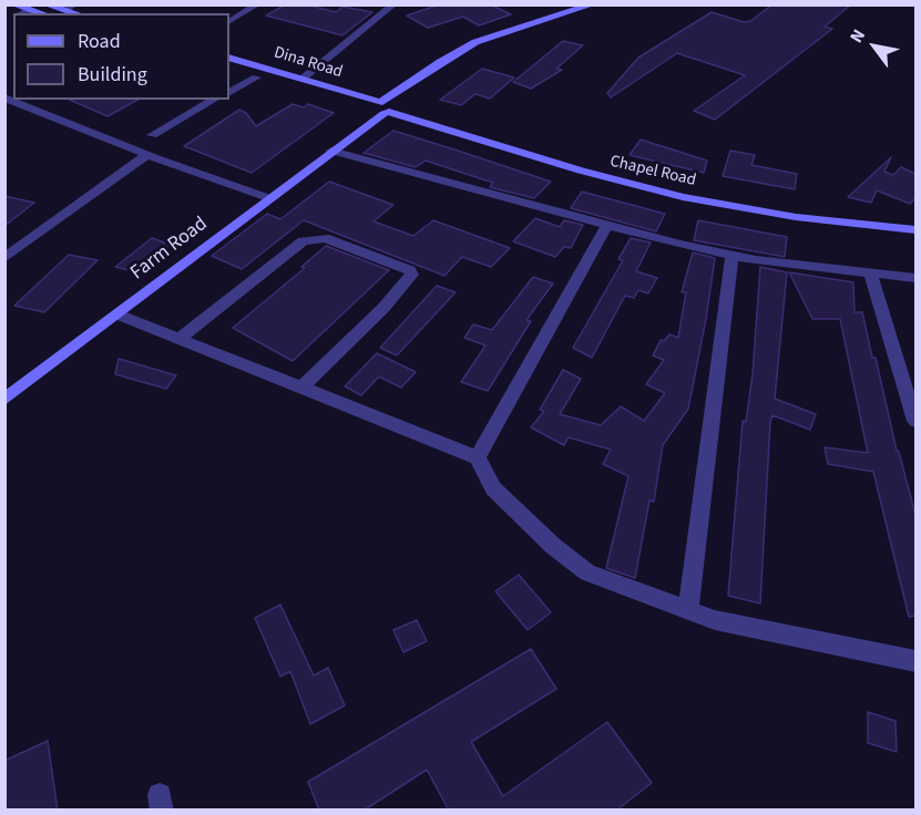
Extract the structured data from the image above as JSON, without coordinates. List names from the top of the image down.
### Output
{
  "streets": {
    "street": ["Dina Road", "Chapel Road", "Farm Road"]
  },
  "crossings": [
    ["Dina Road", "Chapel Road"],
    ["Dina Road", "Farm Road"],
    ["Chapel Road", "Farm Road"]
  ],
  "legend": ["Road", "Building"],
  "north": "top left"
}
